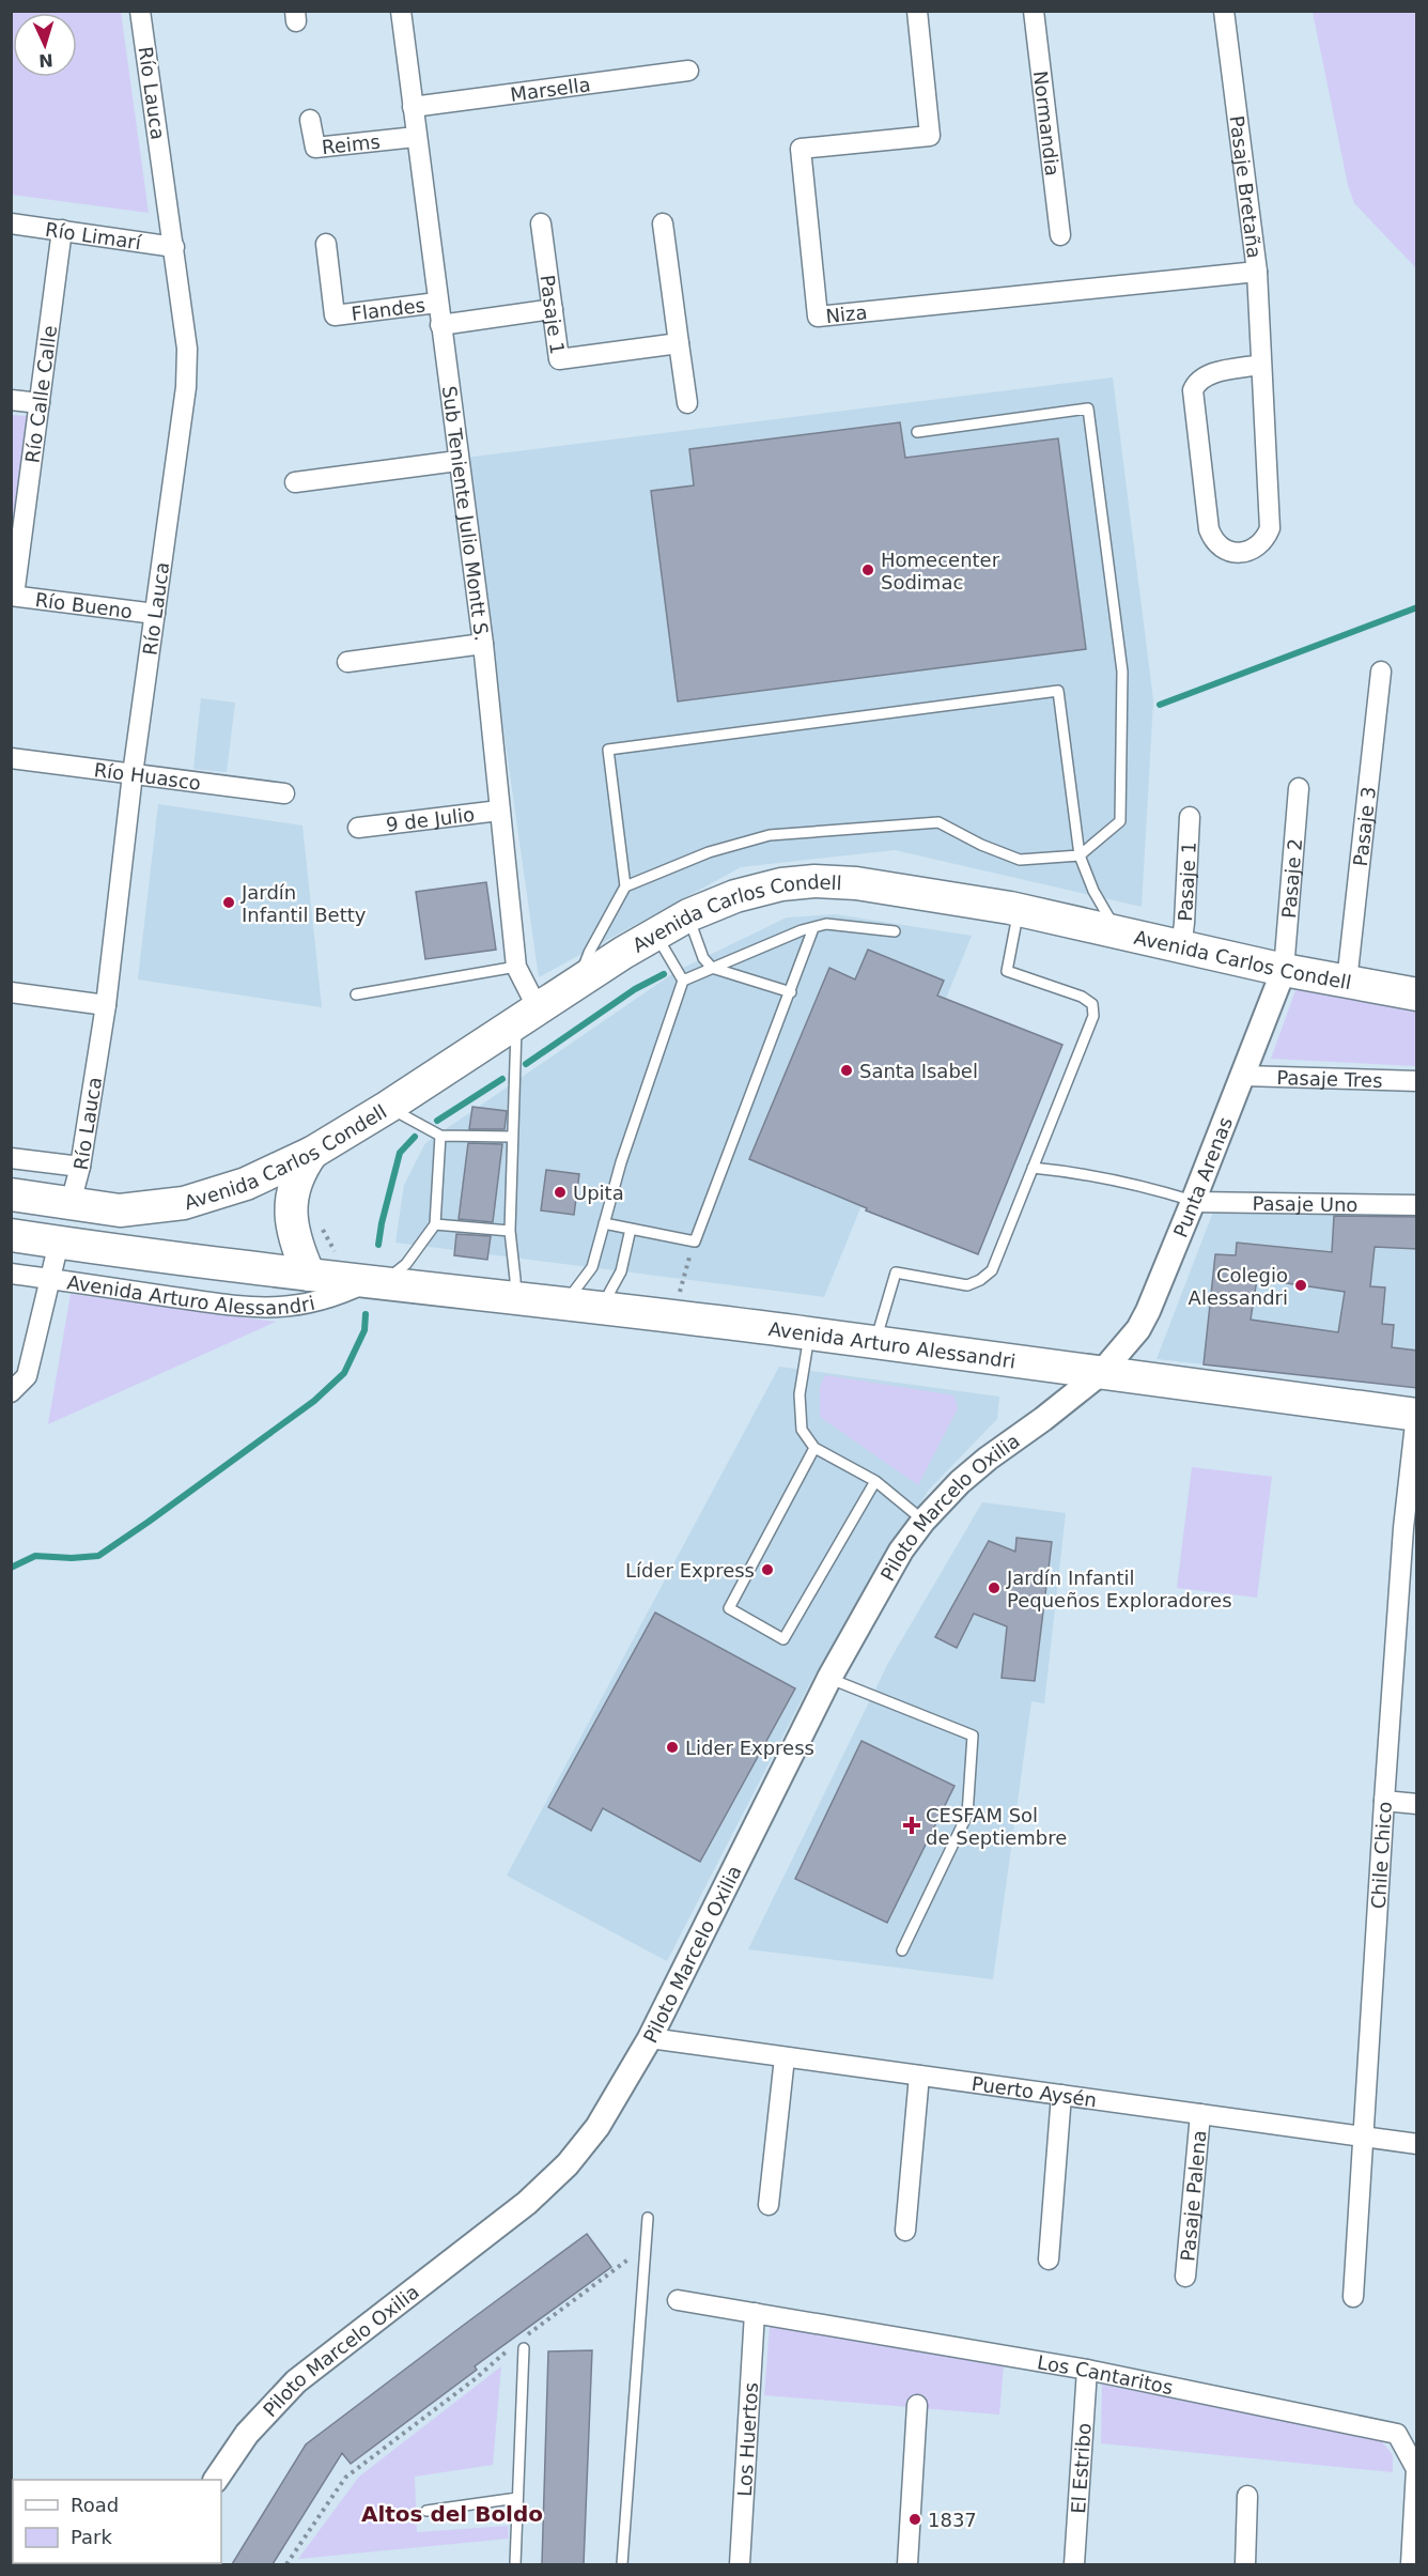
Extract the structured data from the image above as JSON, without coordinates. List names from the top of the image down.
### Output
{
  "streets": {
    "main road": ["Avenida Carlos Condell", "Avenida Arturo Alessandri"],
    "street": [
      "Marsella",
      "Río Lauca",
      "Normandia",
      "Reims",
      "Pasaje Bretaña",
      "Río Limarí",
      "Flandes",
      "Pasaje 1",
      "Niza",
      "Río Calle Calle",
      "Sub Teniente Julio Montt S.",
      "Río Bueno",
      "Río Huasco",
      "9 de Julio",
      "Pasaje 3",
      "Pasaje 2",
      "Pasaje Tres",
      "Punta Arenas",
      "Pasaje Uno",
      "Piloto Marcelo Oxilia",
      "Chile Chico",
      "Puerto Aysén",
      "Pasaje Palena",
      "Los Cantaritos",
      "Los Huertos",
      "El Estribo"
    ]
  },
  "crossings": [
    ["Marsella", "Sub Teniente Julio Montt S."],
    ["Río Lauca", "Río Limarí"],
    ["Río Lauca", "Río Bueno"],
    ["Río Lauca", "Río Huasco"],
    ["Reims", "Sub Teniente Julio Montt S."],
    ["Pasaje Bretaña", "Niza"],
    ["Río Limarí", "Río Calle Calle"],
    ["Flandes", "Pasaje 1"],
    ["Flandes", "Sub Teniente Julio Montt S."],
    ["Pasaje 1", "Avenida Carlos Condell"],
    ["Río Calle Calle", "Río Bueno"],
    ["Sub Teniente Julio Montt S.", "9 de Julio"],
    ["Sub Teniente Julio Montt S.", "Avenida Carlos Condell"],
    ["Pasaje 3", "Avenida Carlos Condell"],
    ["Pasaje 2", "Avenida Carlos Condell"],
    ["Pasaje 2", "Punta Arenas"],
    ["Avenida Carlos Condell", "Punta Arenas"],
    ["Avenida Carlos Condell", "Avenida Arturo Alessandri"],
    ["Pasaje Tres", "Punta Arenas"],
    ["Punta Arenas", "Pasaje Uno"],
    ["Punta Arenas", "Avenida Arturo Alessandri"],
    ["Punta Arenas", "Piloto Marcelo Oxilia"],
    ["Avenida Arturo Alessandri", "Piloto Marcelo Oxilia"],
    ["Avenida Arturo Alessandri", "Chile Chico"],
    ["Piloto Marcelo Oxilia", "Puerto Aysén"],
    ["Chile Chico", "Puerto Aysén"],
    ["Puerto Aysén", "Pasaje Palena"],
    ["Los Cantaritos", "Los Huertos"],
    ["Los Cantaritos", "El Estribo"]
  ],
  "districts": ["Altos del Boldo"],
  "places": {
    "other": [
      "Homecenter Sodimac",
      "Jardín Infantil Betty",
      "Santa Isabel",
      "Upita",
      "Colegio Alessandri",
      "Líder Express",
      "Jardín Infantil Pequeños Exploradores",
      "Lider Express",
      "1837"
    ],
    "health": ["CESFAM Sol de Septiembre"]
  },
  "legend": ["Road", "Park"],
  "north": "bottom"
}
